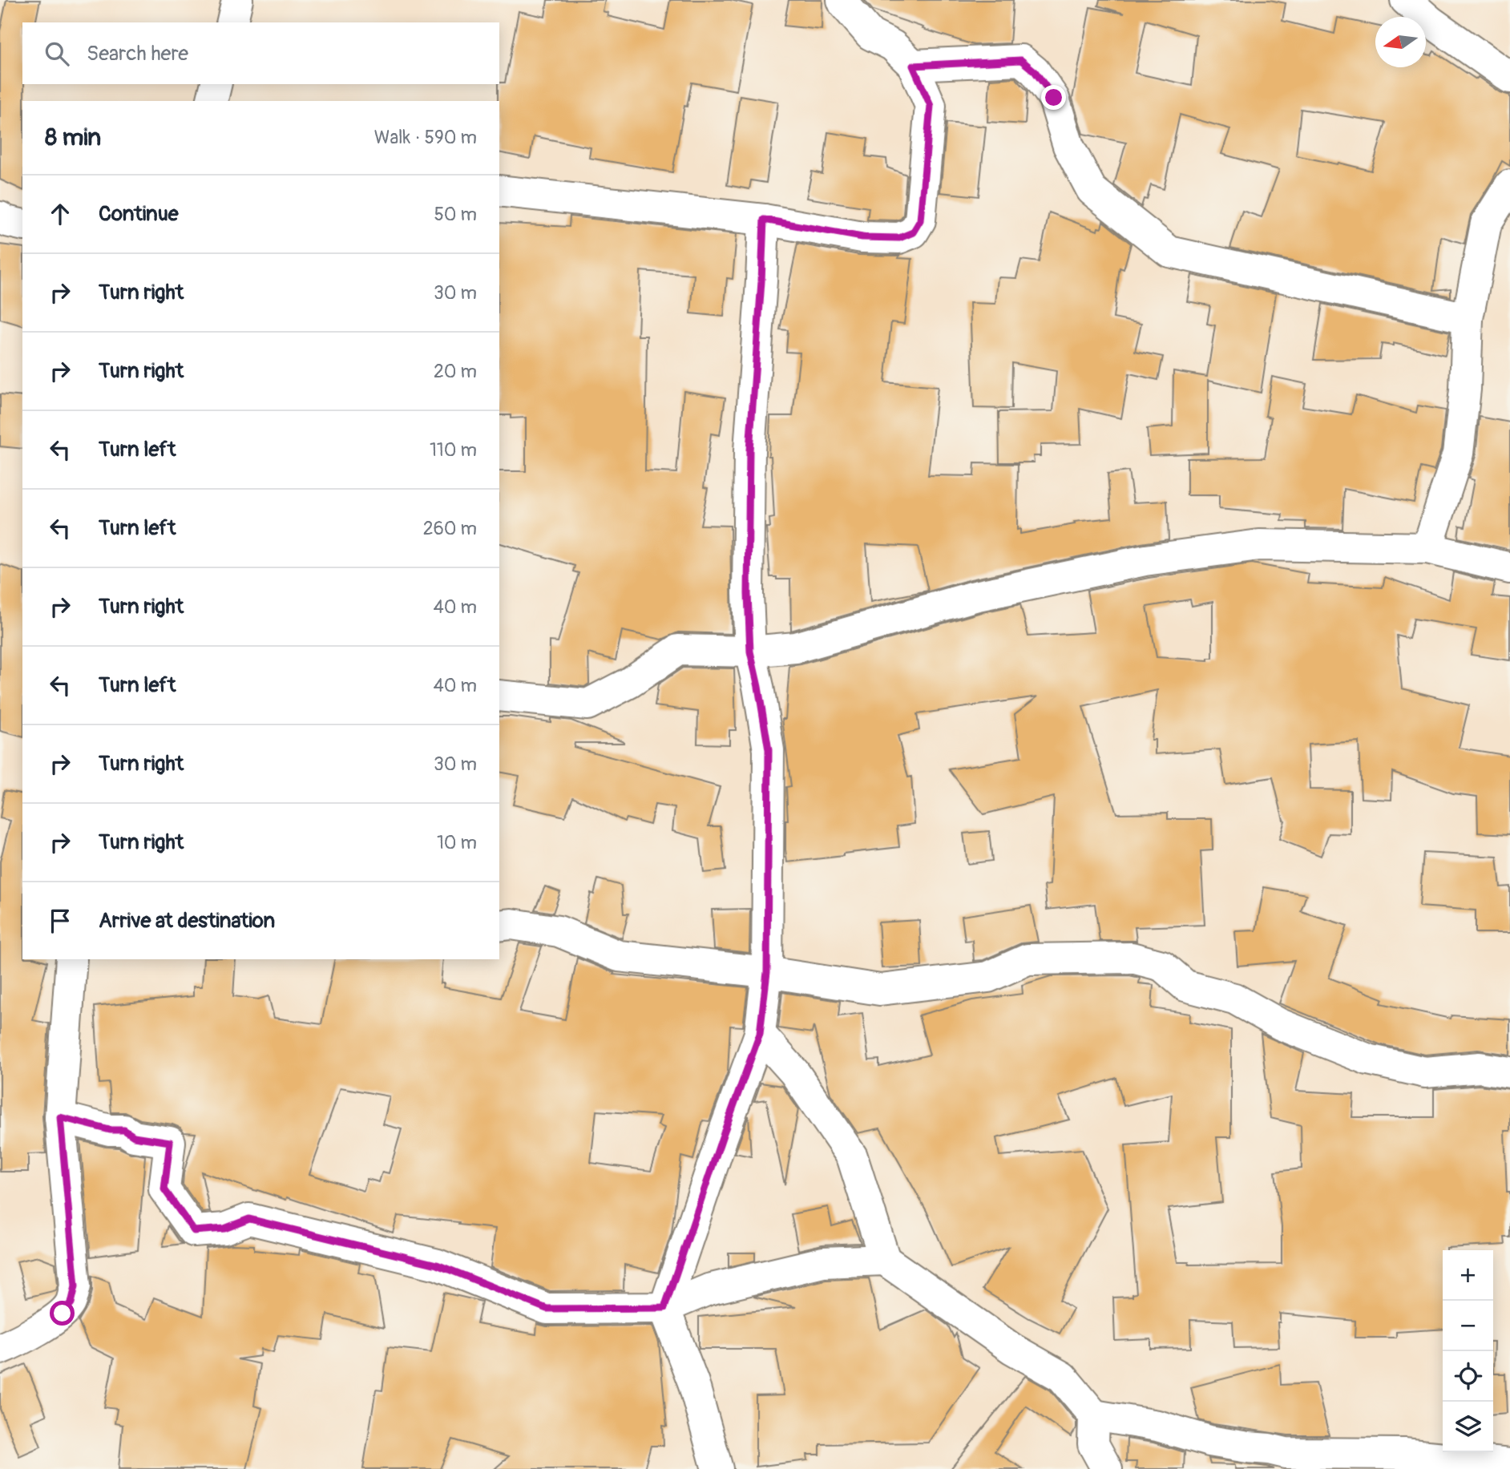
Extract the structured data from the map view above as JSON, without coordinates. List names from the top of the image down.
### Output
{
  "north": "left",
  "page": {
    "search": "Search here",
    "heading": ["8 min", "Walk · 590 m"],
    "list": [
      ["Continue", "50 m"],
      ["Turn right", "30 m"],
      ["Turn right", "20 m"],
      ["Turn left", "110 m"],
      ["Turn left", "260 m"],
      ["Turn right", "40 m"],
      ["Turn left", "40 m"],
      ["Turn right", "30 m"],
      ["Turn right", "10 m"],
      "Arrive at destination"
    ],
    "map_buttons": ["+", "−"]
  }
}
